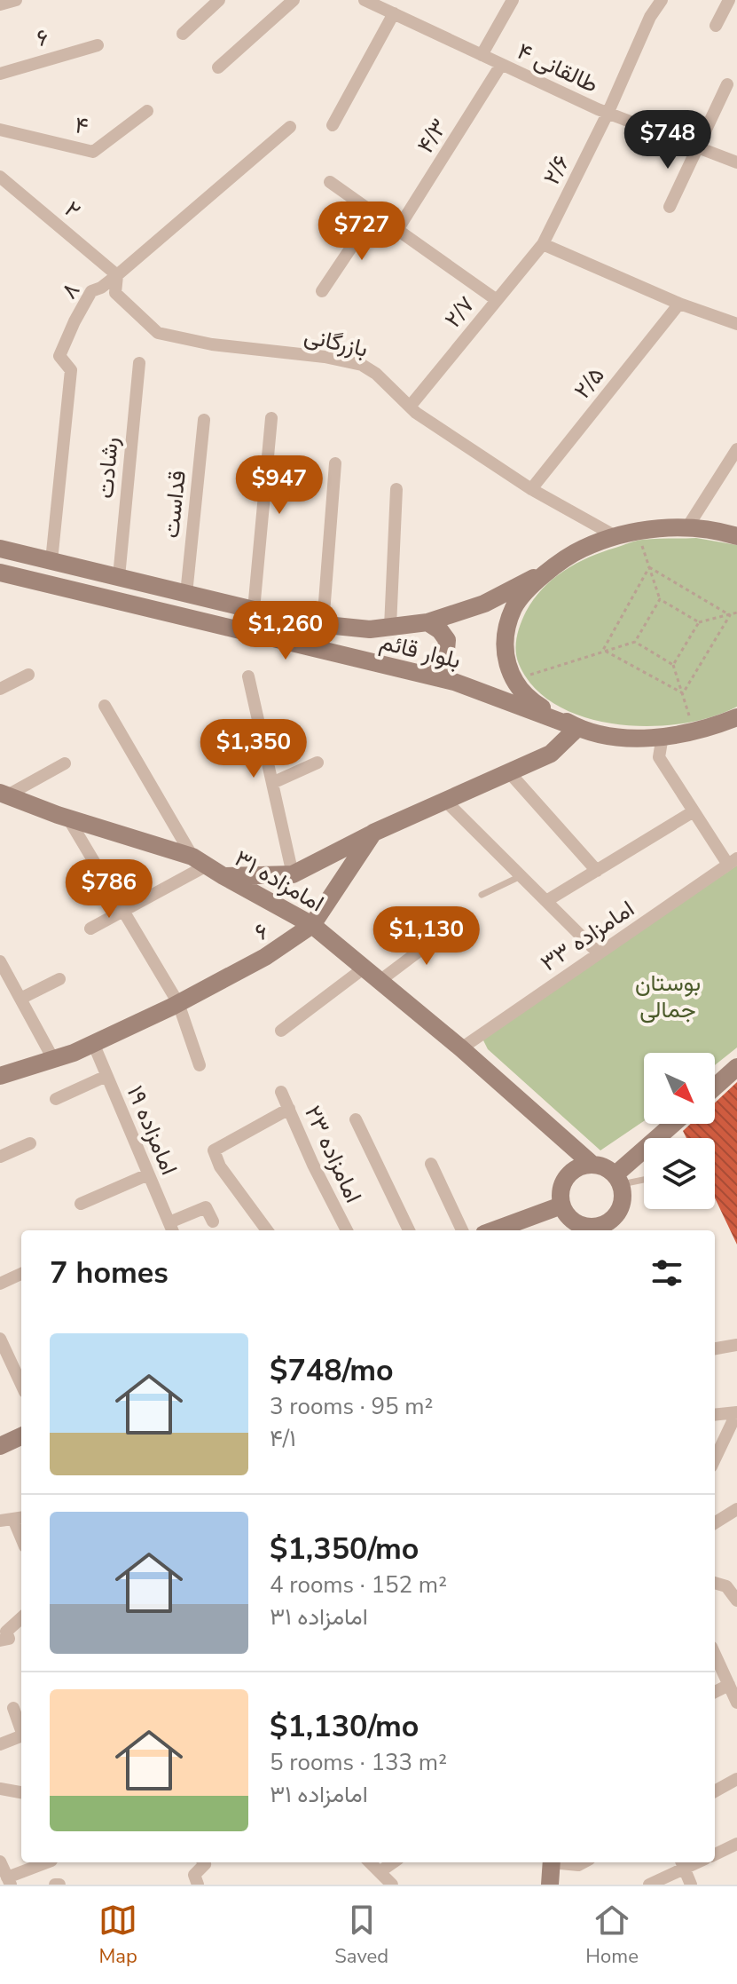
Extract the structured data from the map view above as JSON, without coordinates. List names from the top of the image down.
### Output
{
  "streets": {
    "main road": ["۶", "بلوار قائم", "امامزاده ۳۱"],
    "street": [
      "طالقانی ۴",
      "۴",
      "۴/۳",
      "۲/۶",
      "۲",
      "۸",
      "۲/۷",
      "بازرگانی",
      "۲/۵",
      "رشادت",
      "قداست",
      "امامزاده ۳۳",
      "امامزاده ۱۹",
      "امامزاده ۲۳"
    ]
  },
  "crossings": [
    ["۶", "امامزاده ۳۱"],
    ["۶", "امامزاده ۱۹"],
    ["طالقانی ۴", "۴/۳"],
    ["طالقانی ۴", "۲/۶"],
    ["۲/۶", "۲/۷"],
    ["۲", "۸"],
    ["۲", "بازرگانی"],
    ["۸", "بازرگانی"],
    ["۸", "بلوار قائم"],
    ["۲/۷", "بازرگانی"],
    ["بازرگانی", "۲/۵"],
    ["رشادت", "بلوار قائم"],
    ["قداست", "بلوار قائم"],
    ["امامزاده ۳۱", "امامزاده ۳۳"]
  ],
  "parks": ["بوستان جمالی"],
  "north": "bottom right",
  "page": {
    "price": [
      "$748",
      "$727",
      "$947",
      "$1,260",
      "$1,350",
      "$786",
      "$1,130"
    ],
    "heading": "7 homes",
    "list": [
      {
        "name": "$748/mo",
        "note": "3 rooms · 95 m² · ۴/۱"
      },
      {
        "name": "$1,350/mo",
        "note": "4 rooms · 152 m² · امامزاده ۳۱"
      },
      {
        "name": "$1,130/mo",
        "note": "5 rooms · 133 m² · امامزاده ۳۱"
      }
    ],
    "tabs": ["Map", "Saved", "Home"]
  }
}
